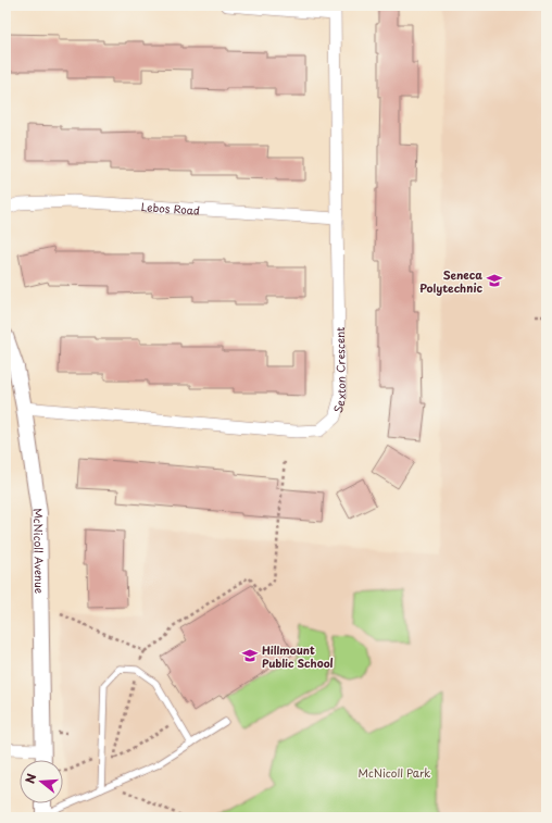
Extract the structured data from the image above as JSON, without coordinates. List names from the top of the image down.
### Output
{
  "streets": {
    "street": ["Lebos Road", "Sexton Crescent", "McNicoll Avenue"]
  },
  "crossings": [
    ["Lebos Road", "Sexton Crescent"],
    ["Sexton Crescent", "McNicoll Avenue"]
  ],
  "parks": ["McNicoll Park"],
  "places": {
    "school or university": ["Seneca Polytechnic", "Hillmount Public School"]
  },
  "north": "left"
}
